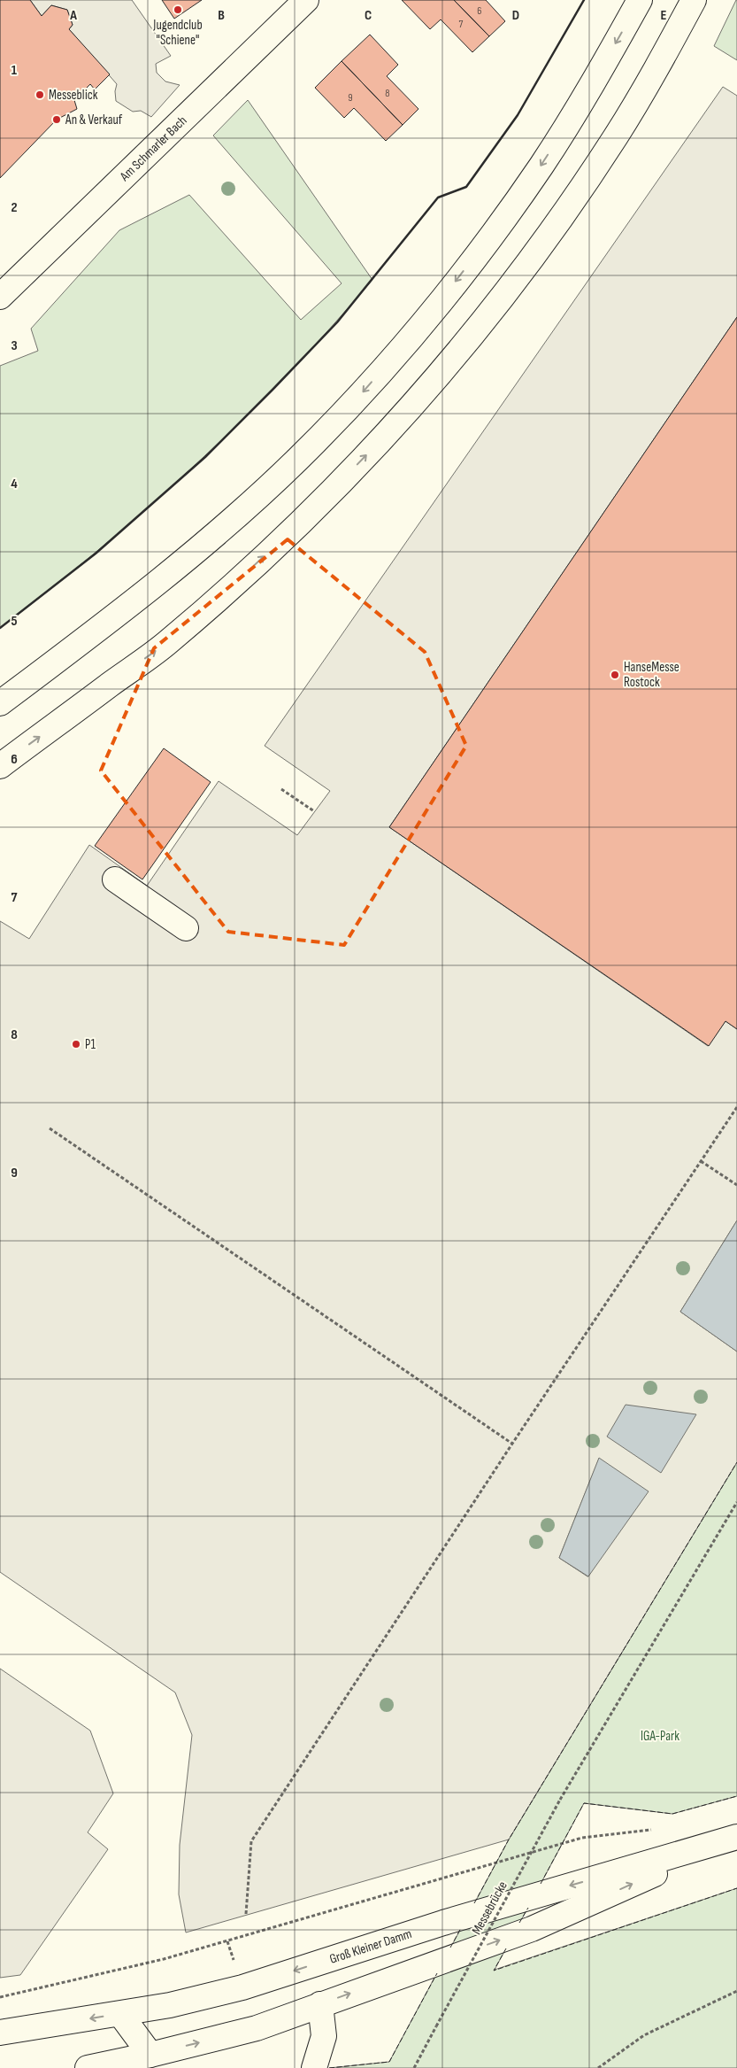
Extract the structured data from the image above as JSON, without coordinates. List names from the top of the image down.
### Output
{
  "streets": {
    "main road": ["Am Schmarler Bach", "Groß Kleiner Damm"],
    "path": ["Messebrücke"]
  },
  "parks": ["IGA-Park"],
  "places": [
    "Jugendclub \"Schiene\"",
    "Messeblick",
    "An & Verkauf",
    "HanseMesse Rostock",
    "P1"
  ],
  "house_numbers": [
    "6",
    "7",
    "8",
    "9"
  ],
  "grid": {
    "columns": [
      "A",
      "B",
      "C",
      "D",
      "E"
    ],
    "rows": [
      "1",
      "2",
      "3",
      "4",
      "5",
      "6",
      "7",
      "8",
      "9"
    ]
  }
}
